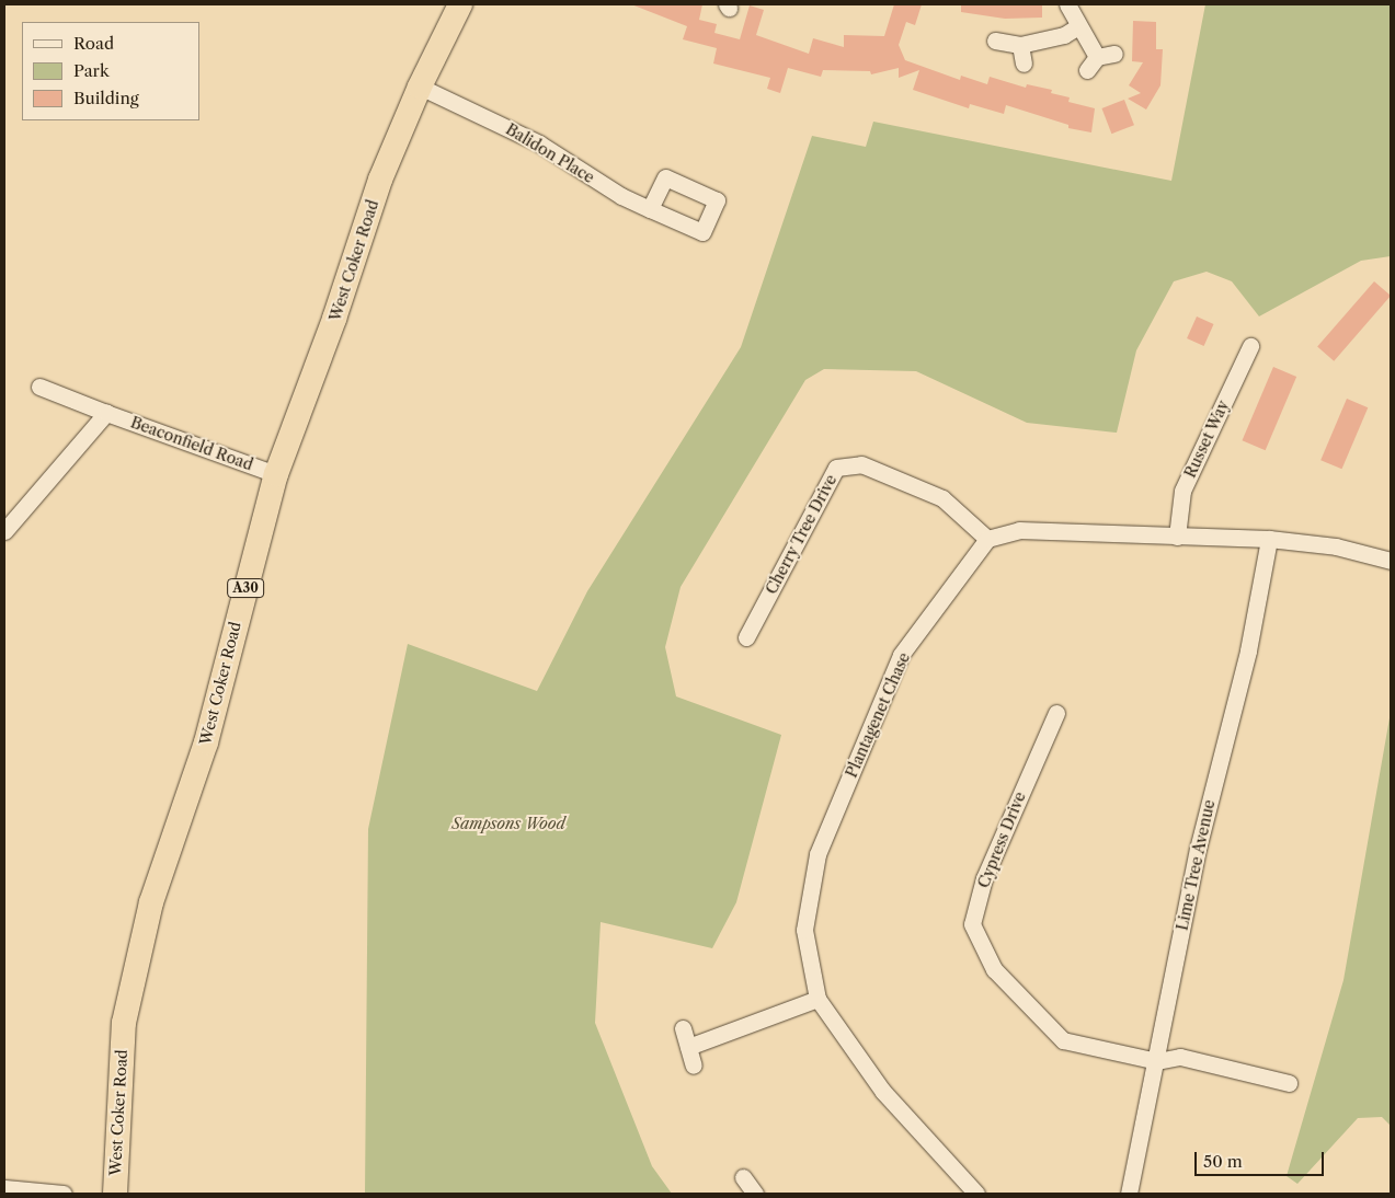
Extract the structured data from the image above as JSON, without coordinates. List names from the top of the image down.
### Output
{
  "streets": {
    "highway": ["West Coker Road", "A30"],
    "street": [
      "Balidon Place",
      "Russet Way",
      "Beaconfield Road",
      "Cherry Tree Drive",
      "Plantagenet Chase",
      "Cypress Drive",
      "Lime Tree Avenue"
    ]
  },
  "crossings": [
    ["Balidon Place", "West Coker Road"],
    ["West Coker Road", "Beaconfield Road"],
    ["Cherry Tree Drive", "Plantagenet Chase"],
    ["Cypress Drive", "Lime Tree Avenue"]
  ],
  "parks": ["Sampsons Wood"],
  "legend": ["Road", "Park", "Building"],
  "scale_bar": "50 m"
}
